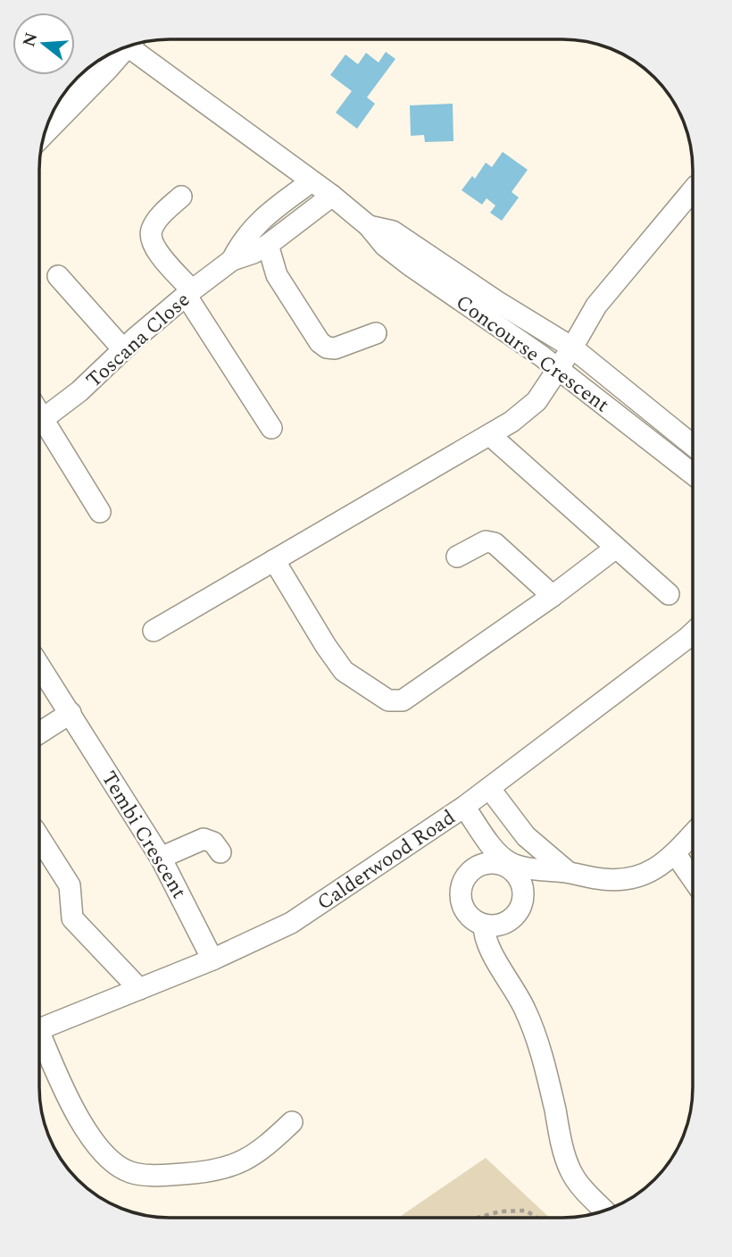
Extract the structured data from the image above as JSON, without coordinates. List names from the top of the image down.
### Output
{
  "streets": {
    "street": [
      "Toscana Close",
      "Concourse Crescent",
      "Tembi Crescent",
      "Calderwood Road"
    ]
  },
  "crossings": [
    ["Toscana Close", "Concourse Crescent"],
    ["Tembi Crescent", "Calderwood Road"]
  ],
  "north": "left"
}
